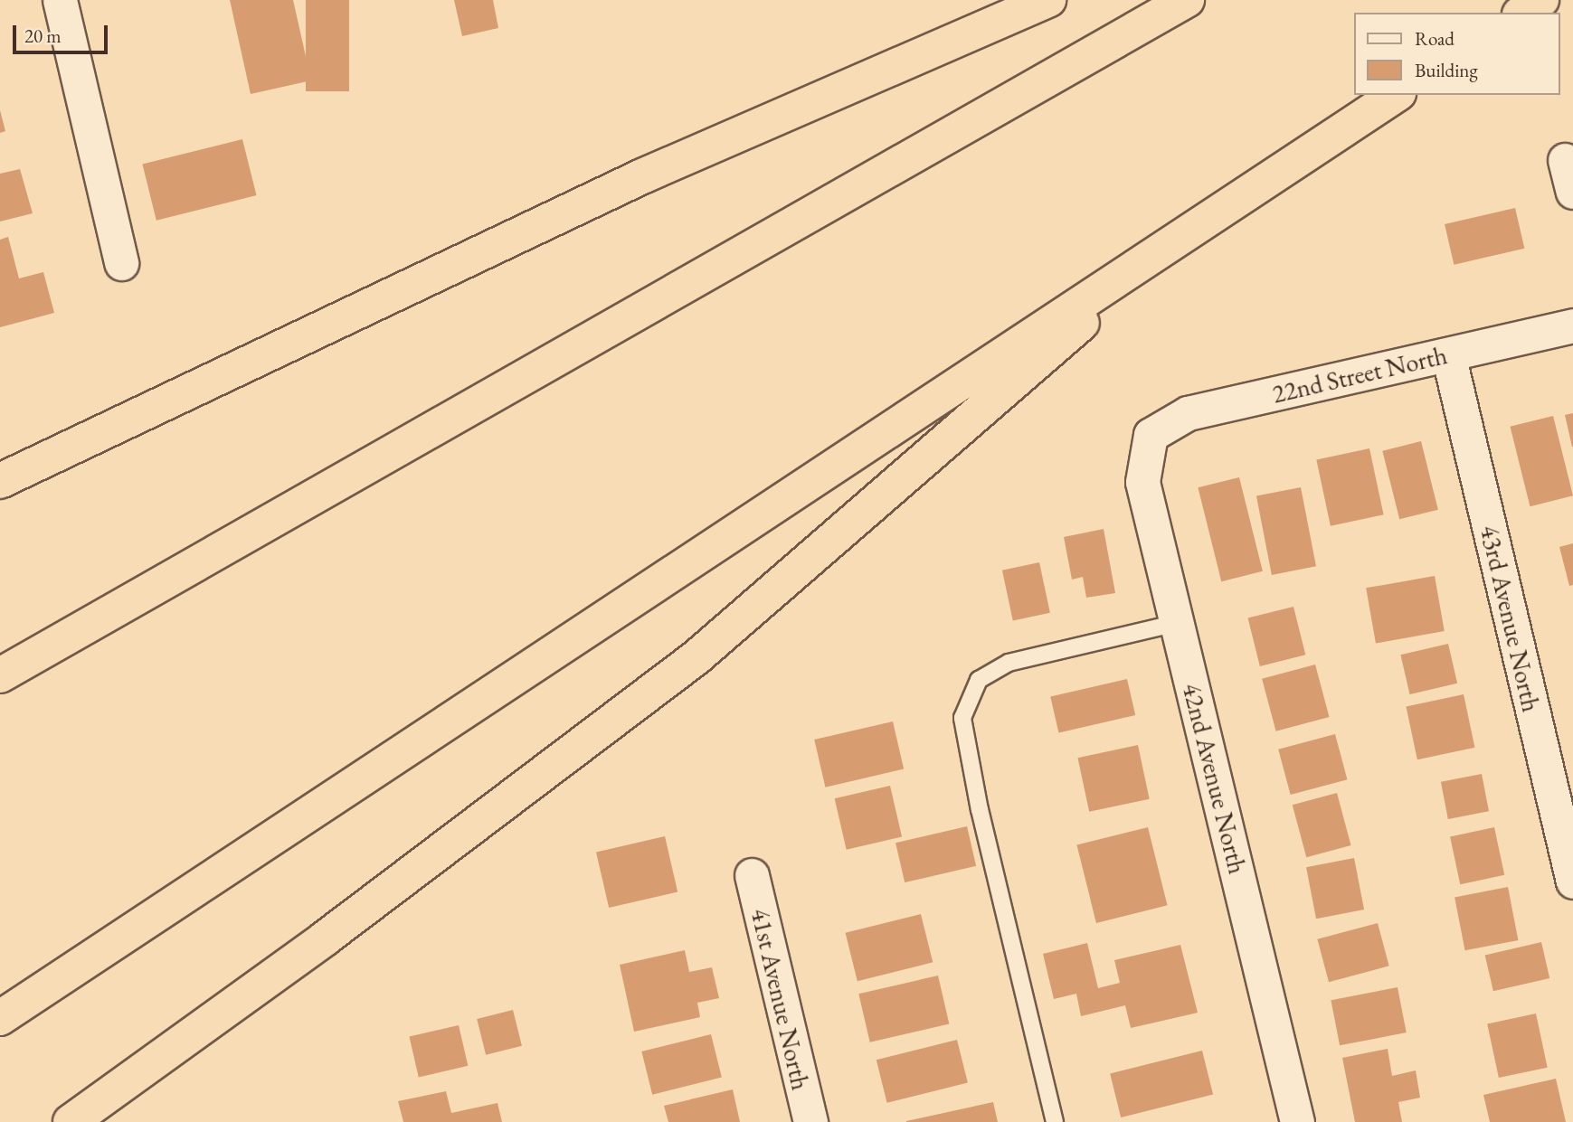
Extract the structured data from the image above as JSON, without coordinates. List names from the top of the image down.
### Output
{
  "streets": {
    "street": [
      "22nd Street North",
      "43rd Avenue North",
      "42nd Avenue North",
      "41st Avenue North"
    ]
  },
  "crossings": [
    ["22nd Street North", "43rd Avenue North"],
    ["22nd Street North", "42nd Avenue North"]
  ],
  "legend": ["Road", "Building"],
  "scale_bar": "20 m"
}
